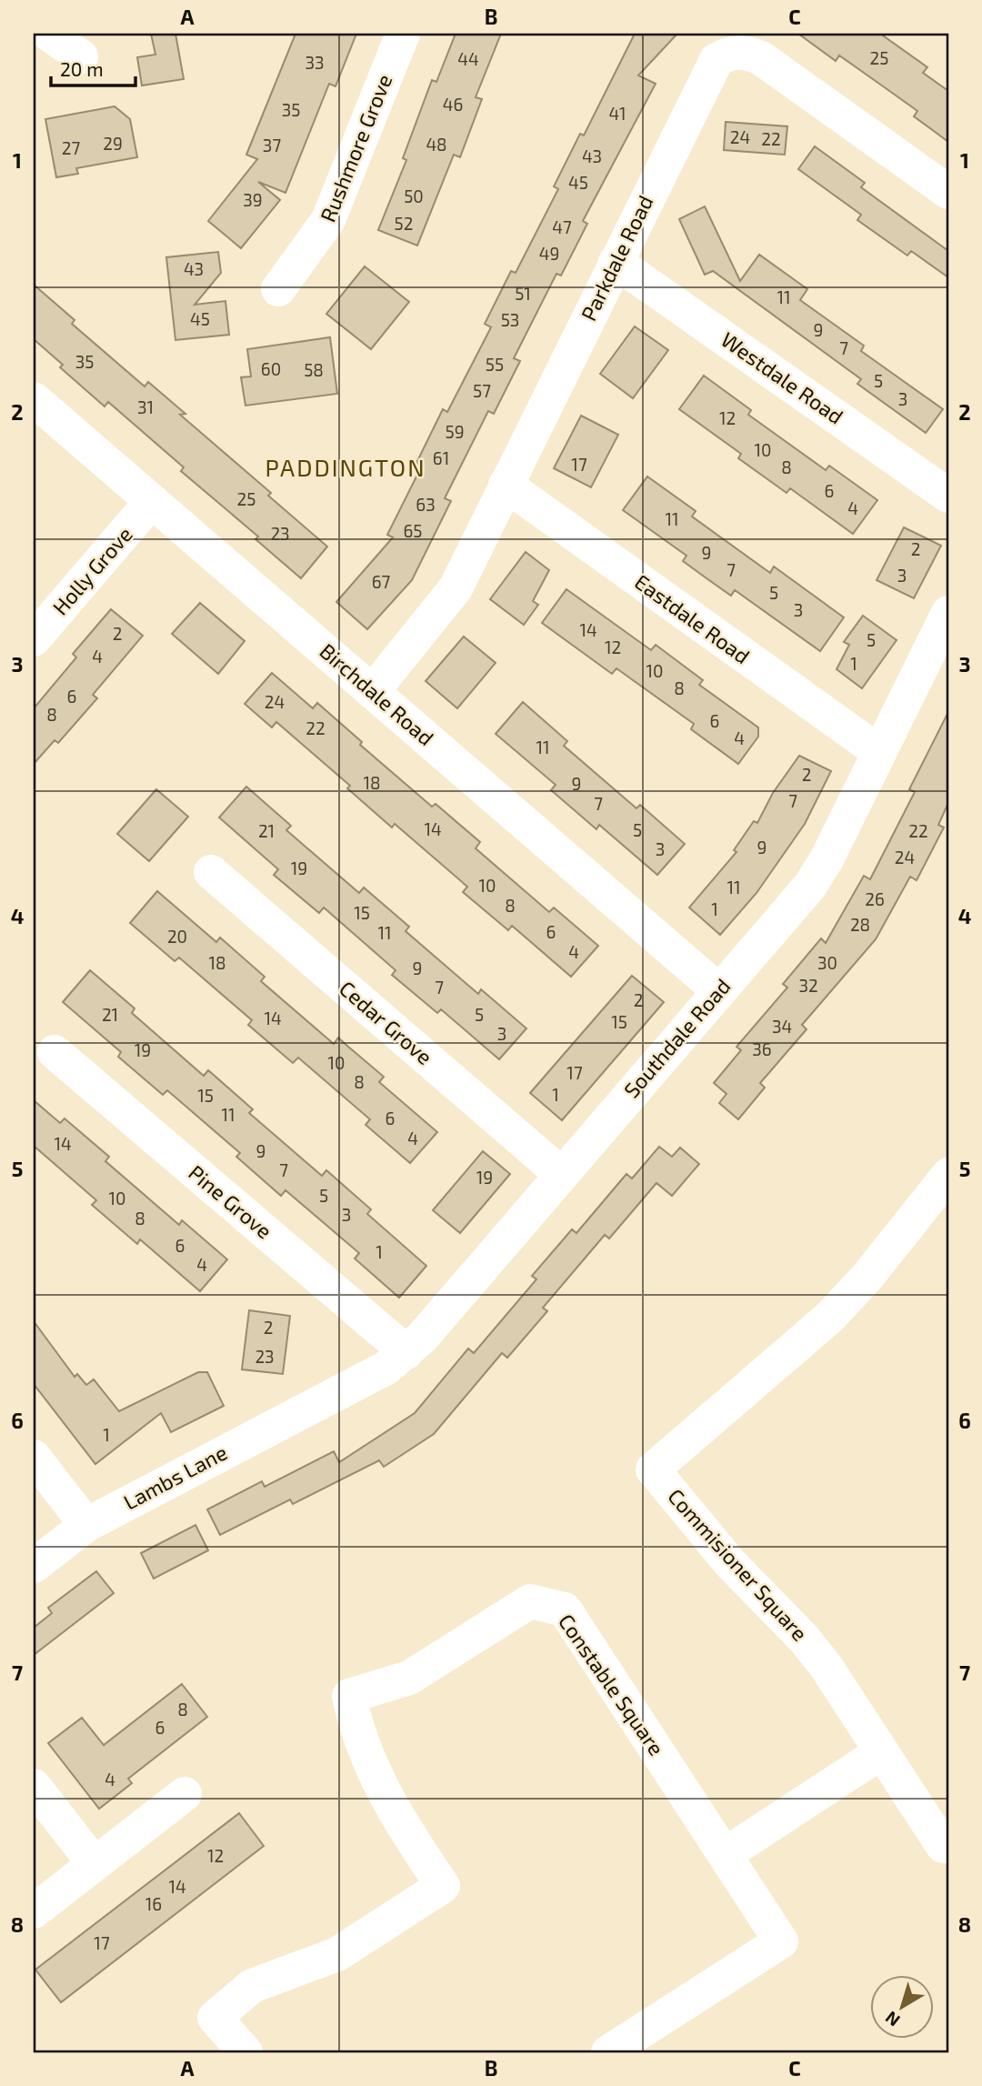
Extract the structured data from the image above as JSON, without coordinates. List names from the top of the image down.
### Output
{
  "streets": {
    "street": [
      "Rushmore Grove",
      "Parkdale Road",
      "Westdale Road",
      "Holly Grove",
      "Eastdale Road",
      "Birchdale Road",
      "Cedar Grove",
      "Southdale Road",
      "Pine Grove",
      "Lambs Lane",
      "Commisioner Square",
      "Constable Square"
    ]
  },
  "crossings": [
    ["Parkdale Road", "Westdale Road"],
    ["Parkdale Road", "Eastdale Road"],
    ["Parkdale Road", "Birchdale Road"],
    ["Holly Grove", "Birchdale Road"],
    ["Eastdale Road", "Southdale Road"],
    ["Birchdale Road", "Southdale Road"],
    ["Cedar Grove", "Southdale Road"],
    ["Southdale Road", "Pine Grove"],
    ["Southdale Road", "Lambs Lane"]
  ],
  "districts": ["PADDINGTON"],
  "house_numbers": [
    "25",
    "44",
    "33",
    "46",
    "35",
    "41",
    "24",
    "22",
    "29",
    "48",
    "37",
    "27",
    "43",
    "45",
    "50",
    "39",
    "52",
    "47",
    "49",
    "43",
    "51",
    "11",
    "45",
    "53",
    "9",
    "7",
    "35",
    "55",
    "60",
    "58",
    "5",
    "57",
    "3",
    "31",
    "12",
    "59",
    "10",
    "61",
    "17",
    "8",
    "6",
    "25",
    "63",
    "4",
    "11",
    "65",
    "23",
    "2",
    "9",
    "7",
    "3",
    "67",
    "5",
    "3",
    "14",
    "2",
    "5",
    "12",
    "4",
    "1",
    "10",
    "8",
    "6",
    "24",
    "8",
    "6",
    "22",
    "4",
    "11",
    "2",
    "18",
    "9",
    "7",
    "7",
    "14",
    "5",
    "21",
    "22",
    "9",
    "3",
    "24",
    "19",
    "10",
    "11",
    "26",
    "8",
    "1",
    "15",
    "28",
    "6",
    "11",
    "20",
    "4",
    "18",
    "30",
    "9",
    "32",
    "7",
    "2",
    "21",
    "5",
    "14",
    "15",
    "34",
    "3",
    "36",
    "19",
    "10",
    "17",
    "8",
    "1",
    "15",
    "11",
    "6",
    "4",
    "14",
    "9",
    "7",
    "19",
    "5",
    "10",
    "3",
    "8",
    "6",
    "1",
    "4",
    "2",
    "23",
    "1",
    "8",
    "6",
    "4",
    "12",
    "14",
    "16",
    "17"
  ],
  "scale_bar": "20 m",
  "north": "bottom left",
  "grid": {
    "columns": ["A", "B", "C"],
    "rows": [
      "1",
      "2",
      "3",
      "4",
      "5",
      "6",
      "7",
      "8"
    ]
  }
}
